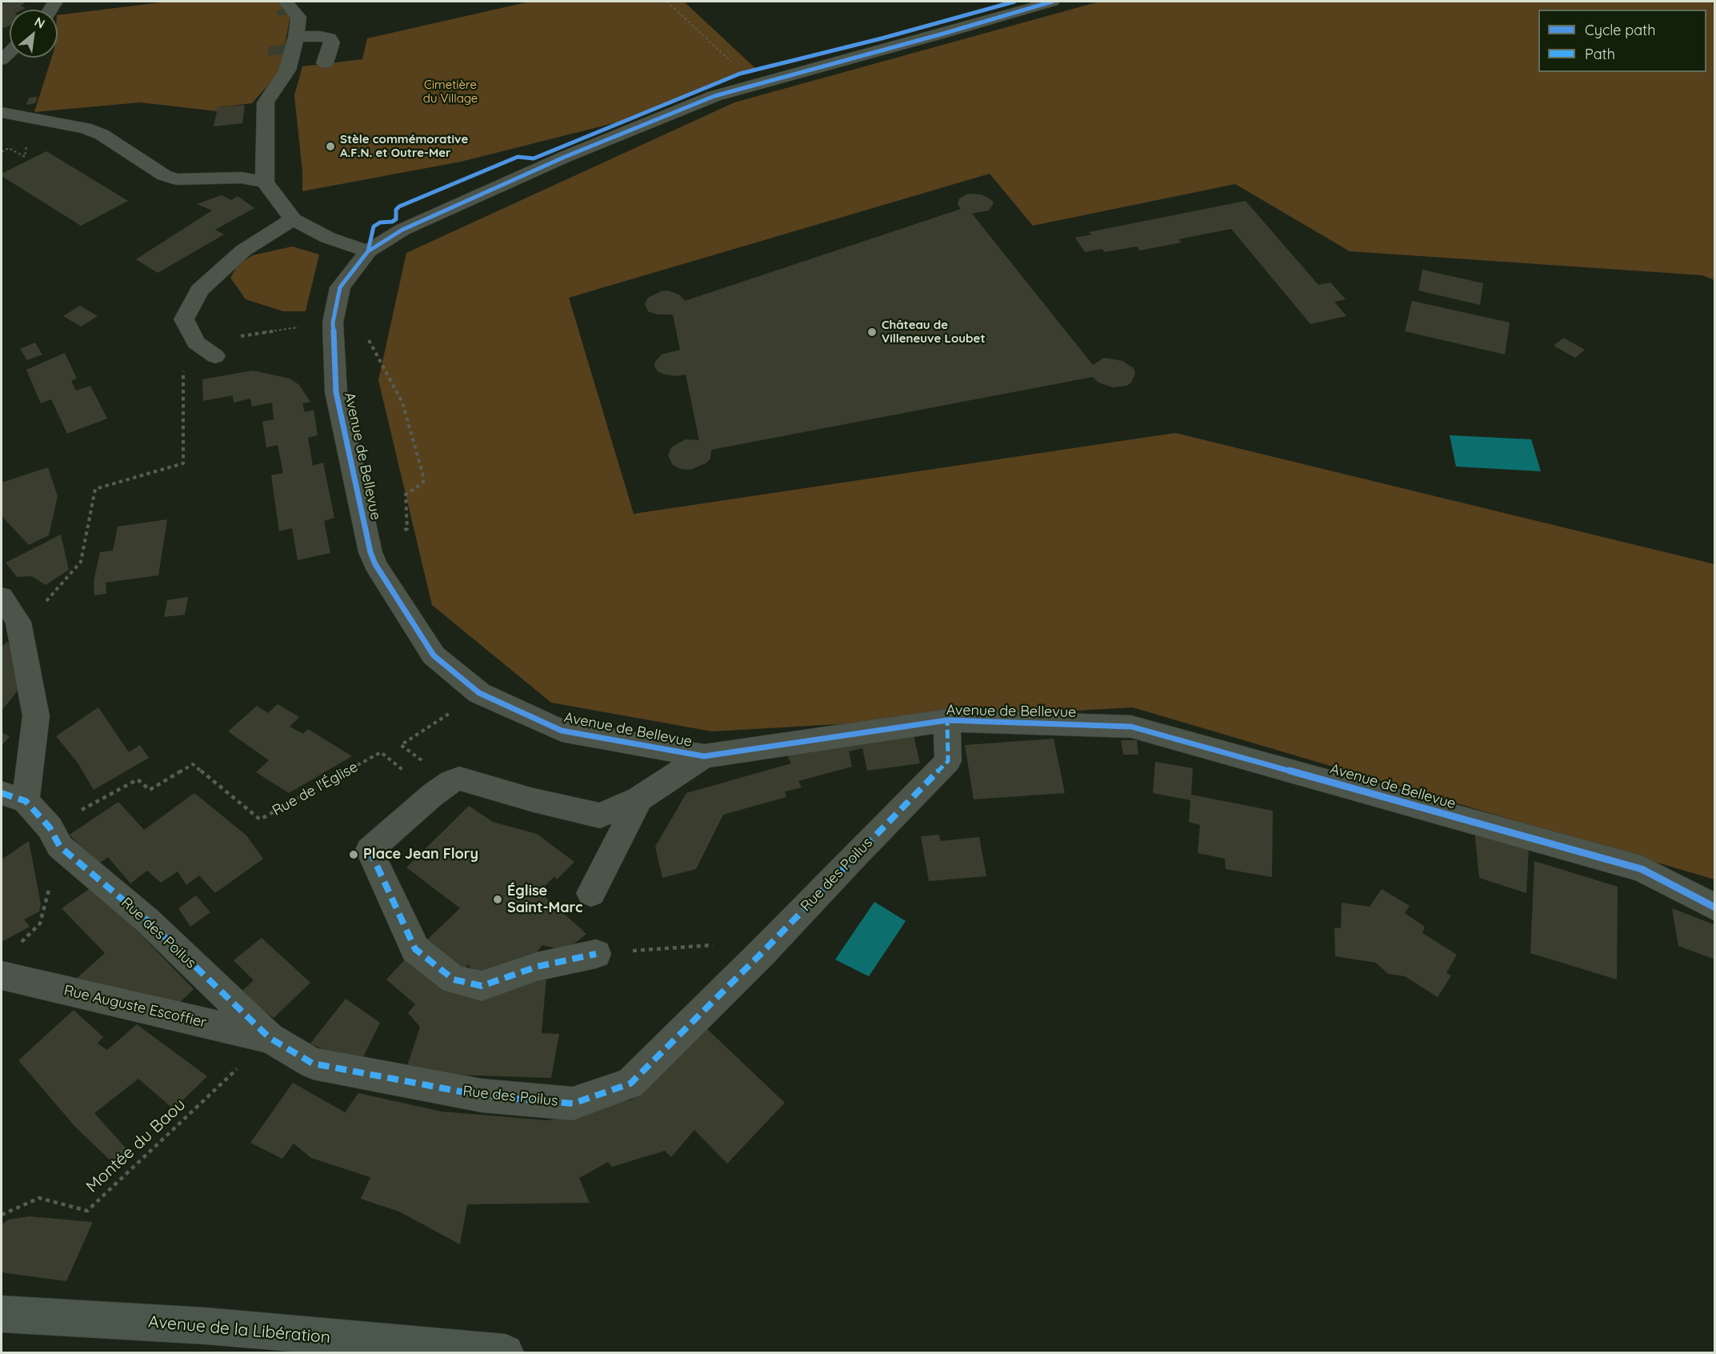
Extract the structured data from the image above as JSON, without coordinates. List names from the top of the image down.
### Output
{
  "streets": {
    "main road": ["Avenue de la Libération"],
    "street": ["Avenue de Bellevue", "Rue des Poilus", "Rue Auguste Escoffier"],
    "path": ["Rue de l'Église", "Montée du Baou"]
  },
  "crossings": [
    ["Avenue de Bellevue", "Rue des Poilus"],
    ["Rue de l'Église", "Rue des Poilus"],
    ["Rue des Poilus", "Rue Auguste Escoffier"],
    ["Rue des Poilus", "Montée du Baou"],
    ["Rue Auguste Escoffier", "Montée du Baou"]
  ],
  "parks": ["Cimetière du Village"],
  "places": [
    "Stèle commémorative A.F.N. et Outre-Mer",
    "Château de Villeneuve Loubet",
    "Place Jean Flory",
    "Église Saint-Marc"
  ],
  "legend": ["Cycle path", "Path"],
  "north": "top right"
}
